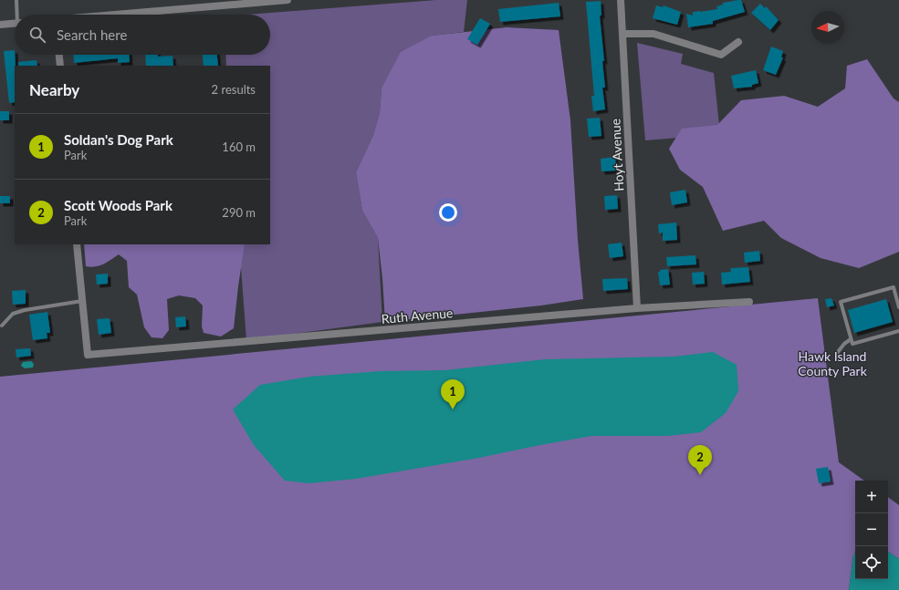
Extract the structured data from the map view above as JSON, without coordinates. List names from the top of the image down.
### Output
{
  "streets": {
    "street": ["Hoyt Avenue", "Ruth Avenue"]
  },
  "crossings": [
    ["Hoyt Avenue", "Ruth Avenue"]
  ],
  "parks": ["Hawk Island County Park"],
  "north": "left",
  "page": {
    "search": "Search here",
    "heading": ["Nearby", "2 results"],
    "list": [
      {
        "mark": "1",
        "name": "Soldan's Dog Park",
        "note": "Park",
        "value": "160 m"
      },
      {
        "mark": "2",
        "name": "Scott Woods Park",
        "note": "Park",
        "value": "290 m"
      }
    ],
    "pins": ["1", "2"],
    "map_buttons": ["+", "−"]
  }
}
